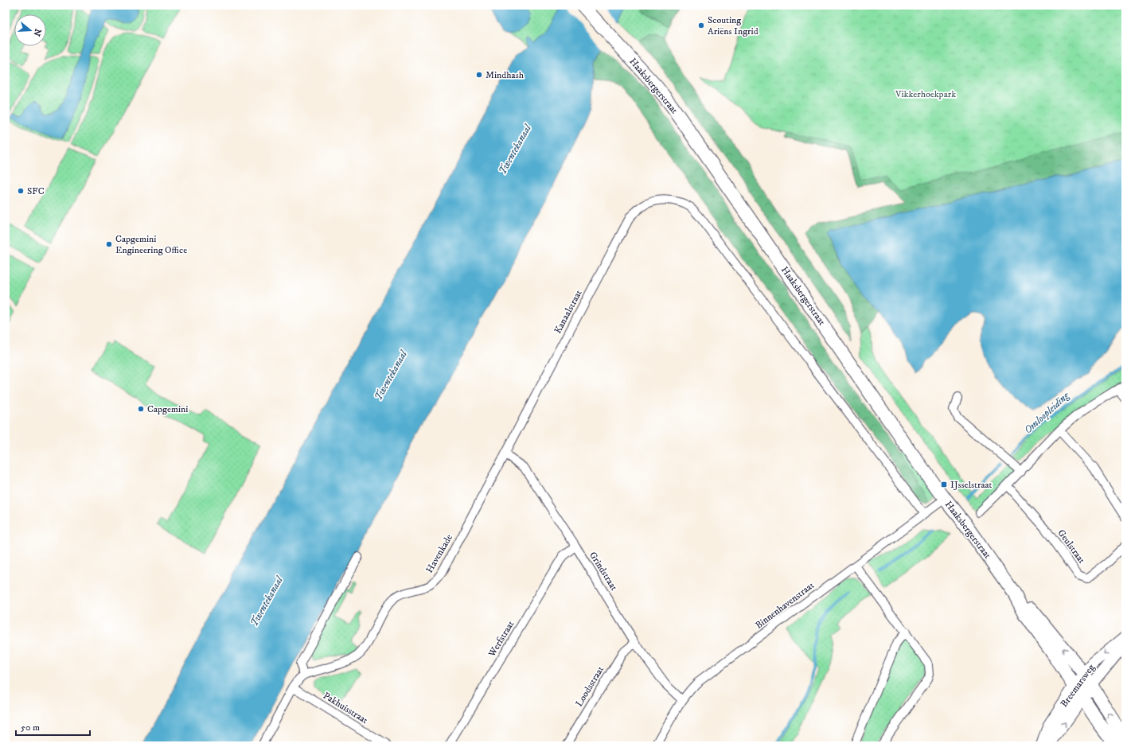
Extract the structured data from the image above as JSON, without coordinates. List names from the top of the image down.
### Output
{
  "streets": {
    "main road": ["Haaksbergerstraat", "Breemarsweg"],
    "street": [
      "Kanaalstraat",
      "Geulstraat",
      "Havenkade",
      "Grindstraat",
      "Binnenhavenstraat",
      "Werfstraat",
      "Loodsstraat",
      "Pakhuisstraat"
    ]
  },
  "crossings": [
    ["Haaksbergerstraat", "Binnenhavenstraat"],
    ["Haaksbergerstraat", "Breemarsweg"],
    ["Kanaalstraat", "Havenkade"],
    ["Kanaalstraat", "Grindstraat"],
    ["Kanaalstraat", "Binnenhavenstraat"],
    ["Havenkade", "Grindstraat"],
    ["Grindstraat", "Binnenhavenstraat"],
    ["Grindstraat", "Werfstraat"],
    ["Grindstraat", "Loodsstraat"]
  ],
  "water": ["Twentekanaal", "Omloopleiding"],
  "parks": ["Vikkerhoekpark"],
  "places": {
    "other": [
      "Scouting Ariëns Ingrid",
      "Mindhash",
      "SFC",
      "Capgemini Engineering Office",
      "Capgemini"
    ],
    "transit": ["IJsselstraat"]
  },
  "scale_bar": "50 m",
  "north": "right"
}
